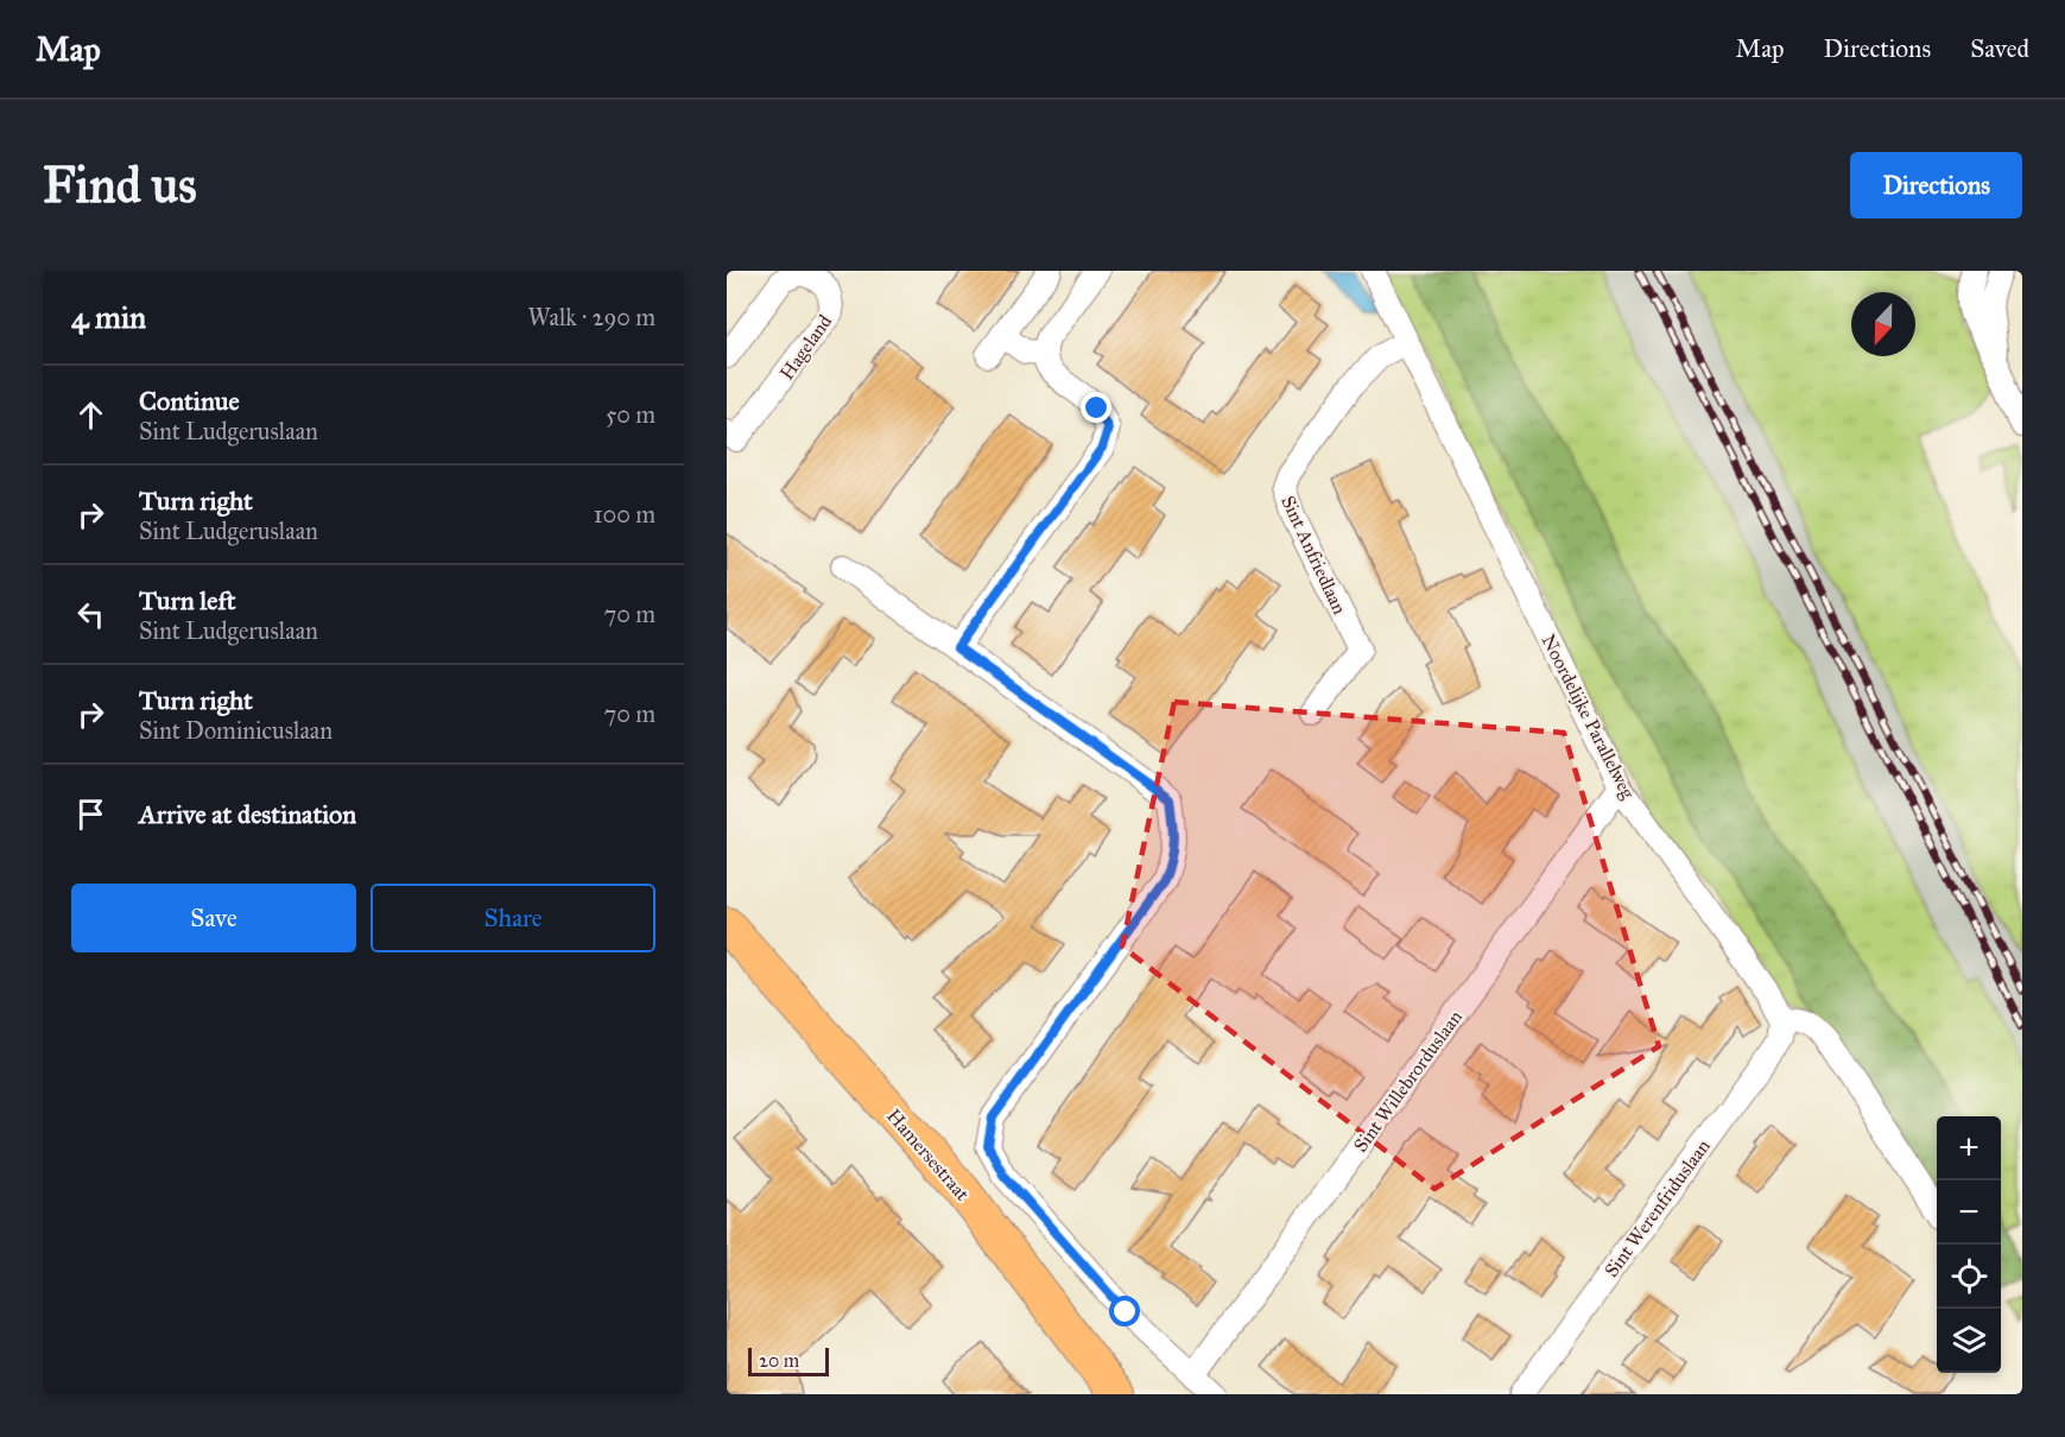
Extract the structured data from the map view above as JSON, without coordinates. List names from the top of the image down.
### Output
{
  "streets": {
    "main road": ["Hamersestraat"],
    "street": [
      "Hageland",
      "Sint Anfriedlaan",
      "Noordelijke Parallelweg",
      "Sint Willebrorduslaan",
      "Sint Werenfriduslaan"
    ]
  },
  "crossings": [
    ["Sint Anfriedlaan", "Noordelijke Parallelweg"],
    ["Noordelijke Parallelweg", "Sint Willebrorduslaan"],
    ["Noordelijke Parallelweg", "Sint Werenfriduslaan"]
  ],
  "scale_bar": "20 m",
  "north": "bottom",
  "page": {
    "header": "Map",
    "nav": ["Map", "Directions", "Saved"],
    "buttons": [
      "Directions",
      ["Save", "Share"]
    ],
    "title": "Find us",
    "heading": ["4 min", "Walk · 290 m"],
    "list": [
      ["Continue", "Sint Ludgeruslaan", "50 m"],
      ["Turn right", "Sint Ludgeruslaan", "100 m"],
      ["Turn left", "Sint Ludgeruslaan", "70 m"],
      ["Turn right", "Sint Dominicuslaan", "70 m"],
      "Arrive at destination"
    ],
    "map_buttons": ["+", "−"],
    "scale": "20 m"
  }
}
